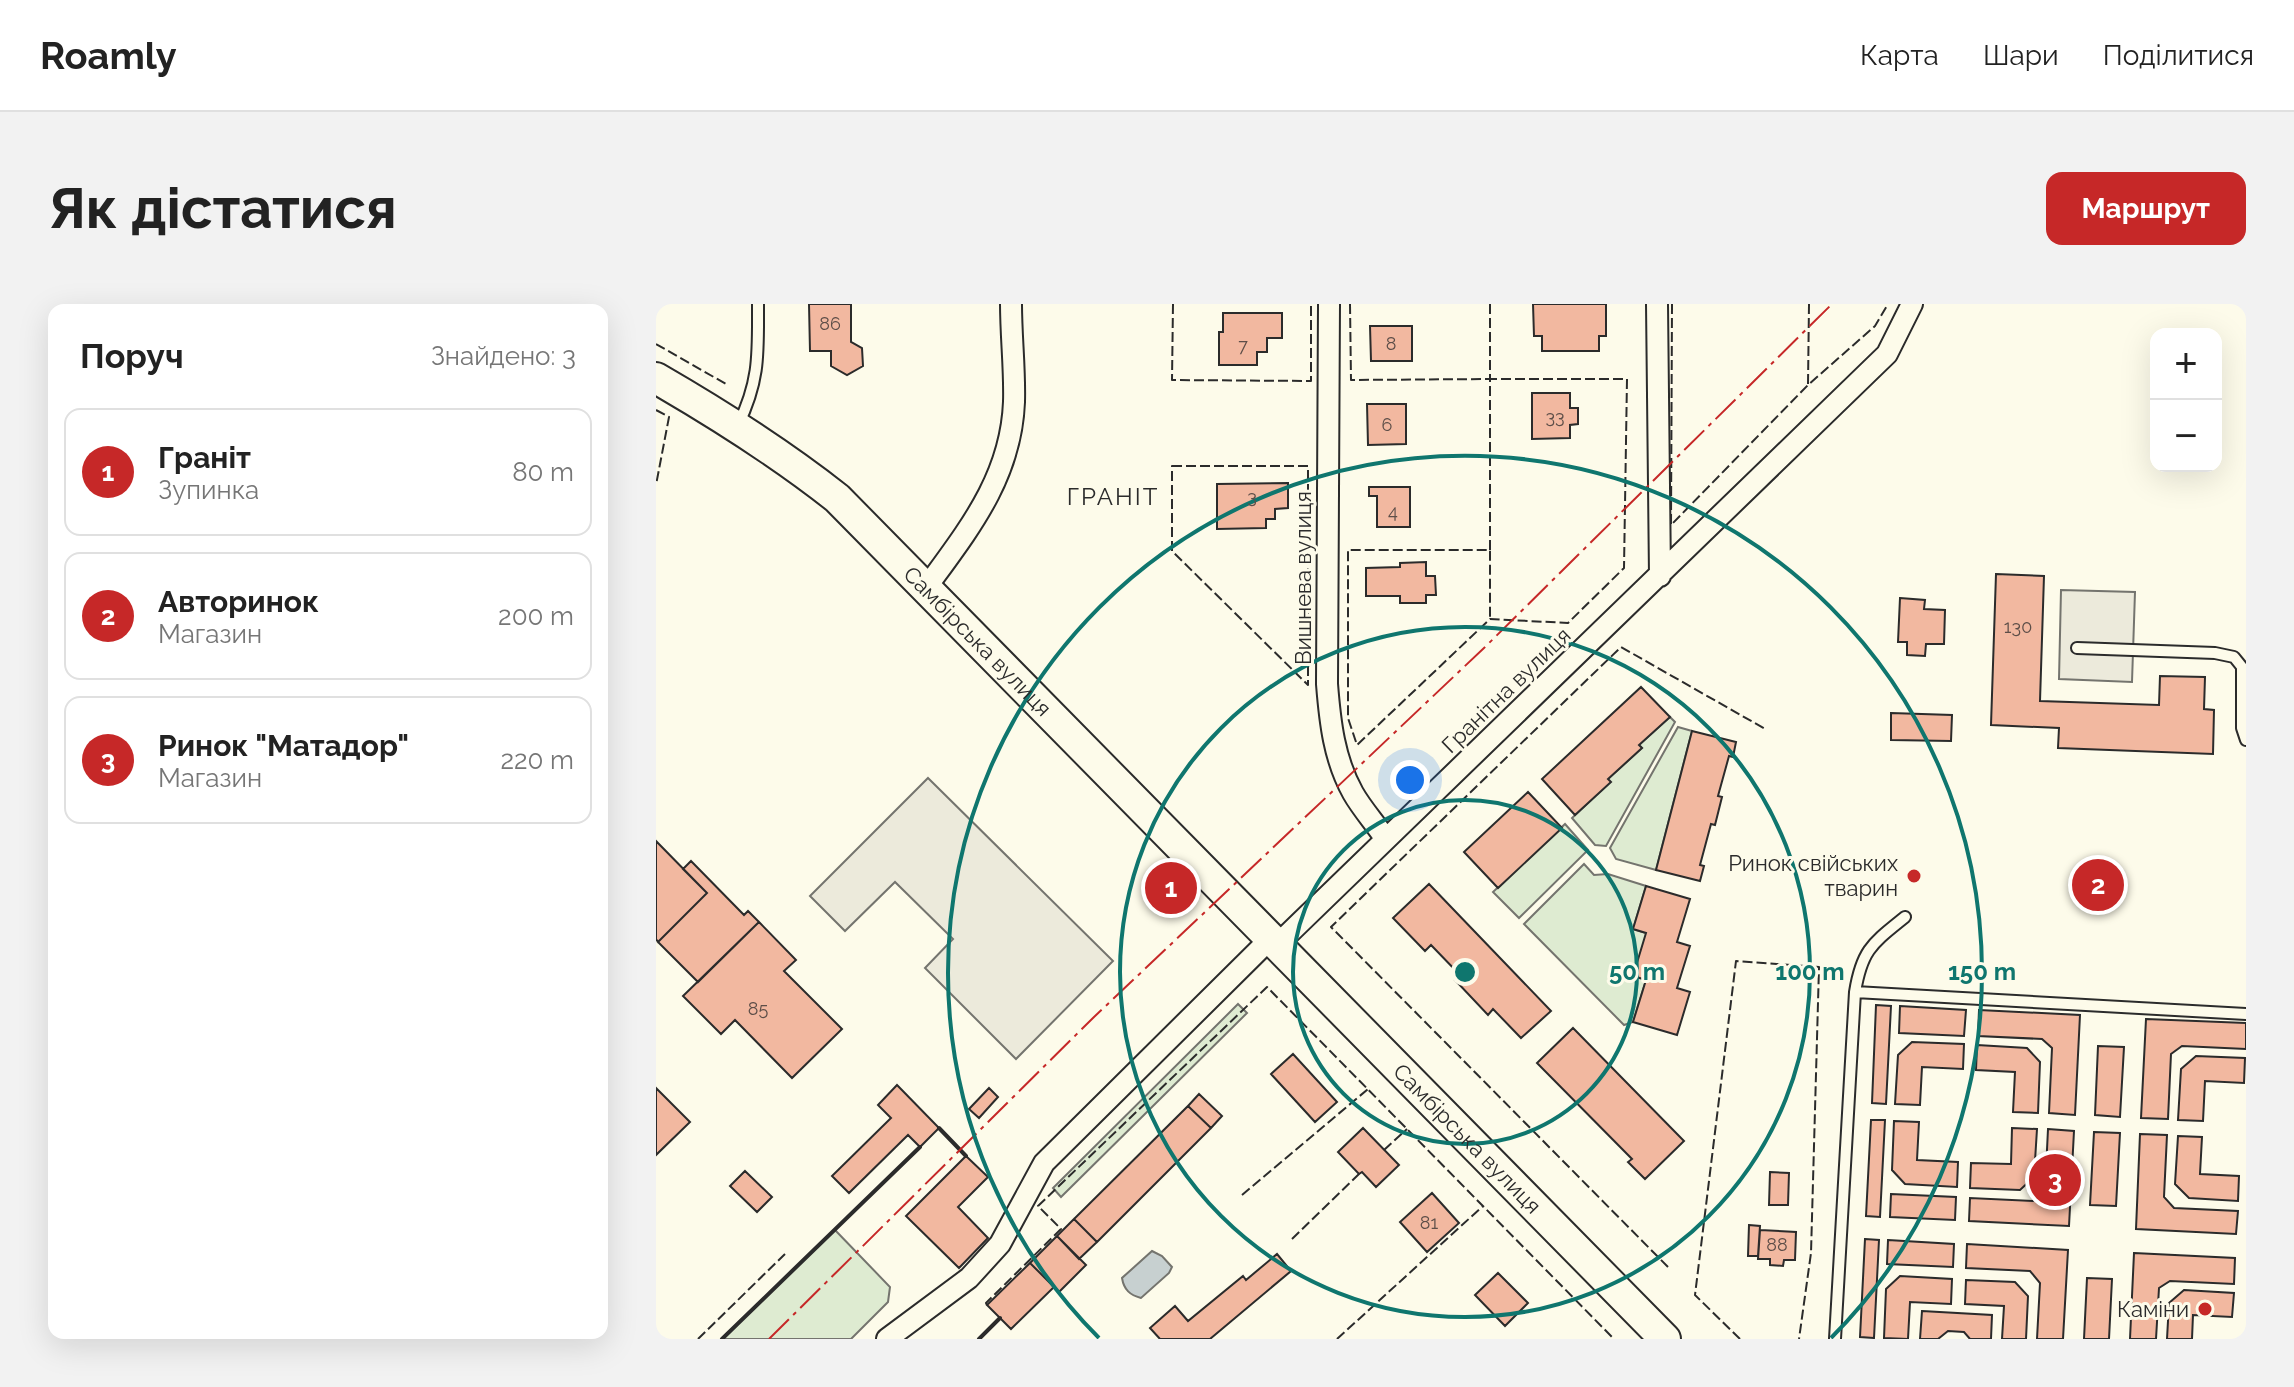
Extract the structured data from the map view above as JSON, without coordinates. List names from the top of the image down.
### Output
{
  "streets": {
    "main road": ["Самбірська вулиця"],
    "street": ["Вишнева вулиця", "Гранітна вулиця"]
  },
  "crossings": [
    ["Вишнева вулиця", "Гранітна вулиця"],
    ["Самбірська вулиця", "Гранітна вулиця"]
  ],
  "districts": ["ГРАНІТ"],
  "places": ["Ринок свійських тварин", "Каміни"],
  "house_numbers": [
    "86",
    "8",
    "7",
    "33",
    "6",
    "3",
    "4",
    "130",
    "85",
    "81",
    "88"
  ],
  "page": {
    "header": "Roamly",
    "nav": ["Карта", "Шари", "Поділитися"],
    "buttons": "Маршрут",
    "title": "Як дістатися",
    "heading": ["Поруч", "Знайдено: 3"],
    "map_buttons": ["+", "−"],
    "list": [
      {
        "mark": "1",
        "name": "Граніт",
        "note": "Зупинка",
        "value": "80 m"
      },
      {
        "mark": "2",
        "name": "Авторинок",
        "note": "Магазин",
        "value": "200 m"
      },
      {
        "mark": "3",
        "name": "Ринок \"Матадор\"",
        "note": "Магазин",
        "value": "220 m"
      }
    ],
    "pins": ["2", "1", "3"]
  },
  "rings": ["50 m", "100 m", "150 m"]
}
